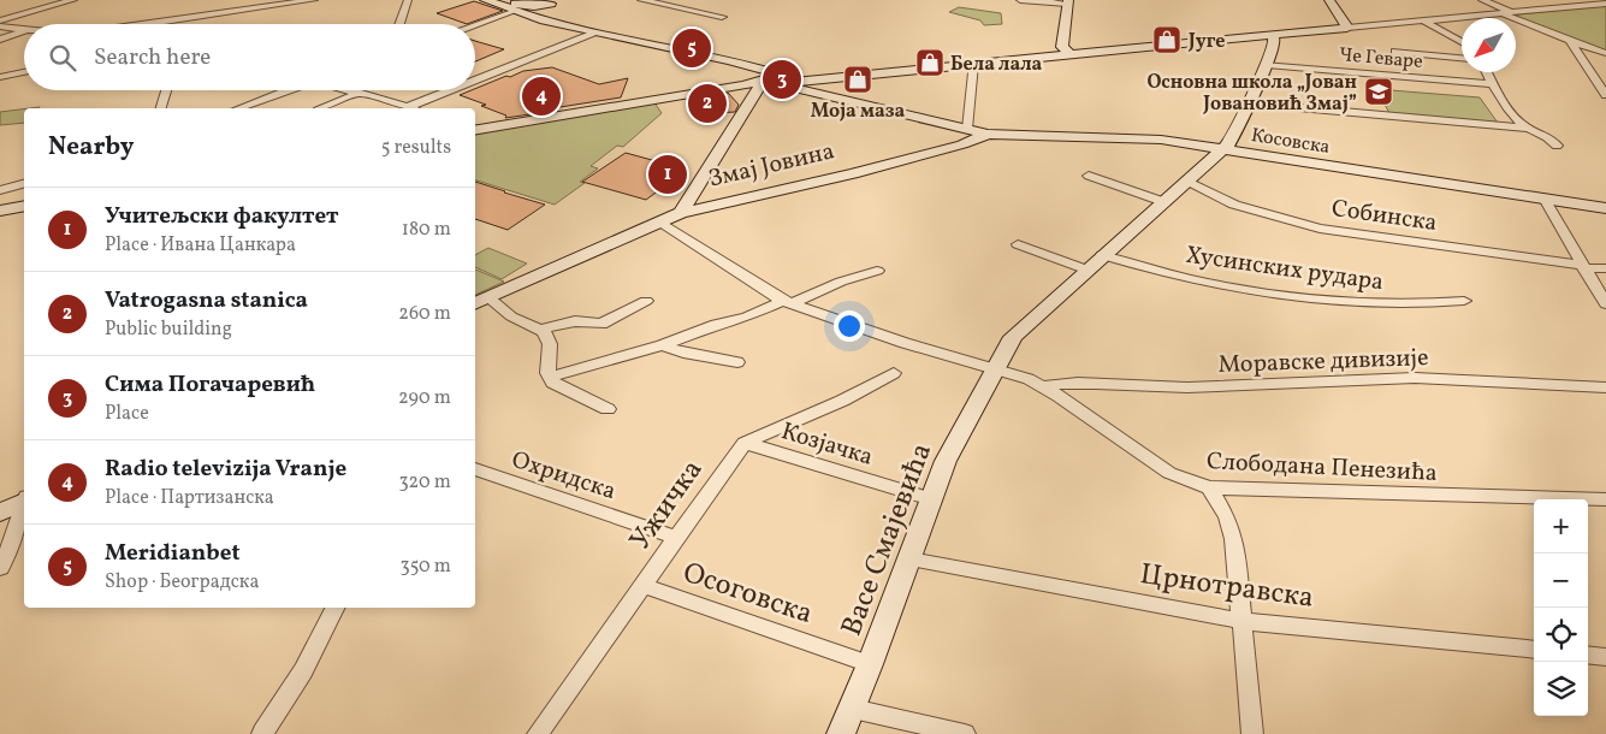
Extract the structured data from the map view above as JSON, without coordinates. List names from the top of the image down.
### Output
{
  "streets": {
    "street": [
      "Че Геваре",
      "Косовска",
      "Змај Јовина",
      "Собинска",
      "Хусинских рудара",
      "Моравске дивизије",
      "Козјачка",
      "Слободана Пенезића",
      "Охридска",
      "Ужичка",
      "Васе Смајевића",
      "Црнотравска",
      "Осоговска"
    ]
  },
  "crossings": [
    ["Че Геваре", "Васе Смајевића"],
    ["Косовска", "Змај Јовина"],
    ["Косовска", "Васе Смајевића"],
    ["Змај Јовина", "Слободана Пенезића"],
    ["Собинска", "Васе Смајевића"],
    ["Хусинских рудара", "Васе Смајевића"],
    ["Моравске дивизије", "Слободана Пенезића"],
    ["Козјачка", "Ужичка"],
    ["Козјачка", "Васе Смајевића"],
    ["Слободана Пенезића", "Васе Смајевића"],
    ["Охридска", "Ужичка"],
    ["Ужичка", "Осоговска"],
    ["Васе Смајевића", "Црнотравска"],
    ["Васе Смајевића", "Осоговска"]
  ],
  "places": {
    "shop": ["Југе", "Бела лала", "Моја маза"],
    "school or university": ["Основна школа „Јован Јовановић Змај”"]
  },
  "north": "bottom left",
  "page": {
    "search": "Search here",
    "pins": [
      "5",
      "3",
      "4",
      "2",
      "1"
    ],
    "heading": ["Nearby", "5 results"],
    "list": [
      {
        "mark": "1",
        "name": "Учитељски факултет",
        "note": "Place · Ивана Цанкара",
        "value": "180 m"
      },
      {
        "mark": "2",
        "name": "Vatrogasna stanica",
        "note": "Public building",
        "value": "260 m"
      },
      {
        "mark": "3",
        "name": "Сима Погачаревић",
        "note": "Place",
        "value": "290 m"
      },
      {
        "mark": "4",
        "name": "Radio televizija Vranje",
        "note": "Place · Партизанска",
        "value": "320 m"
      },
      {
        "mark": "5",
        "name": "Meridianbet",
        "note": "Shop · Београдска",
        "value": "350 m"
      }
    ],
    "map_buttons": ["+", "−"]
  }
}
